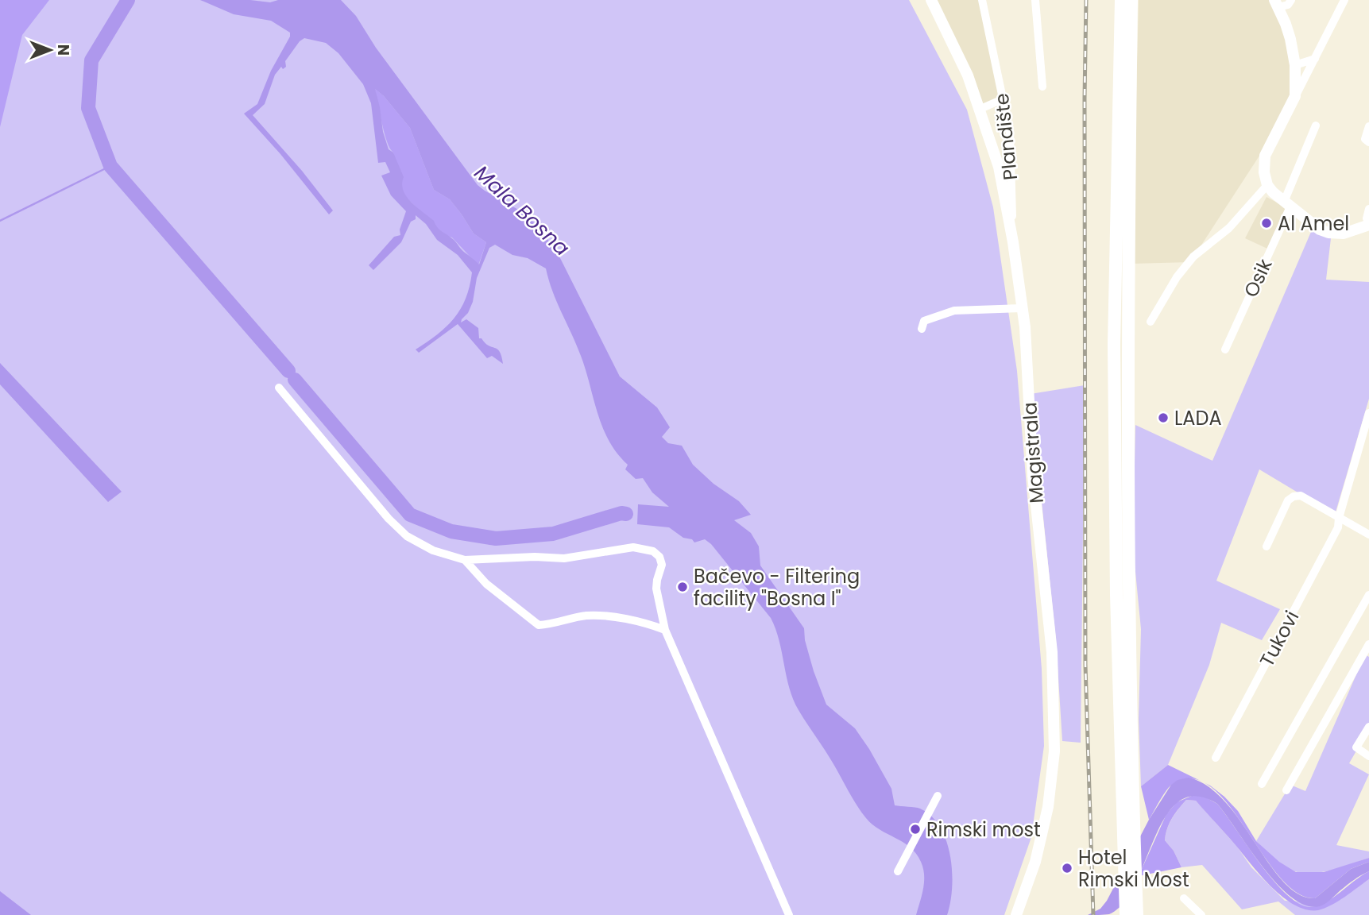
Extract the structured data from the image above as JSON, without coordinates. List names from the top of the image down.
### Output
{
  "streets": {
    "main road": ["Magistrala"],
    "street": ["Plandište", "Osik", "Tukovi"]
  },
  "crossings": [
    ["Plandište", "Magistrala"]
  ],
  "water": ["Mala Bosna"],
  "places": [
    "Al Amel",
    "LADA",
    "Bačevo - Filtering facility \"Bosna I\"",
    "Rimski most",
    "Hotel Rimski Most"
  ],
  "north": "right"
}
